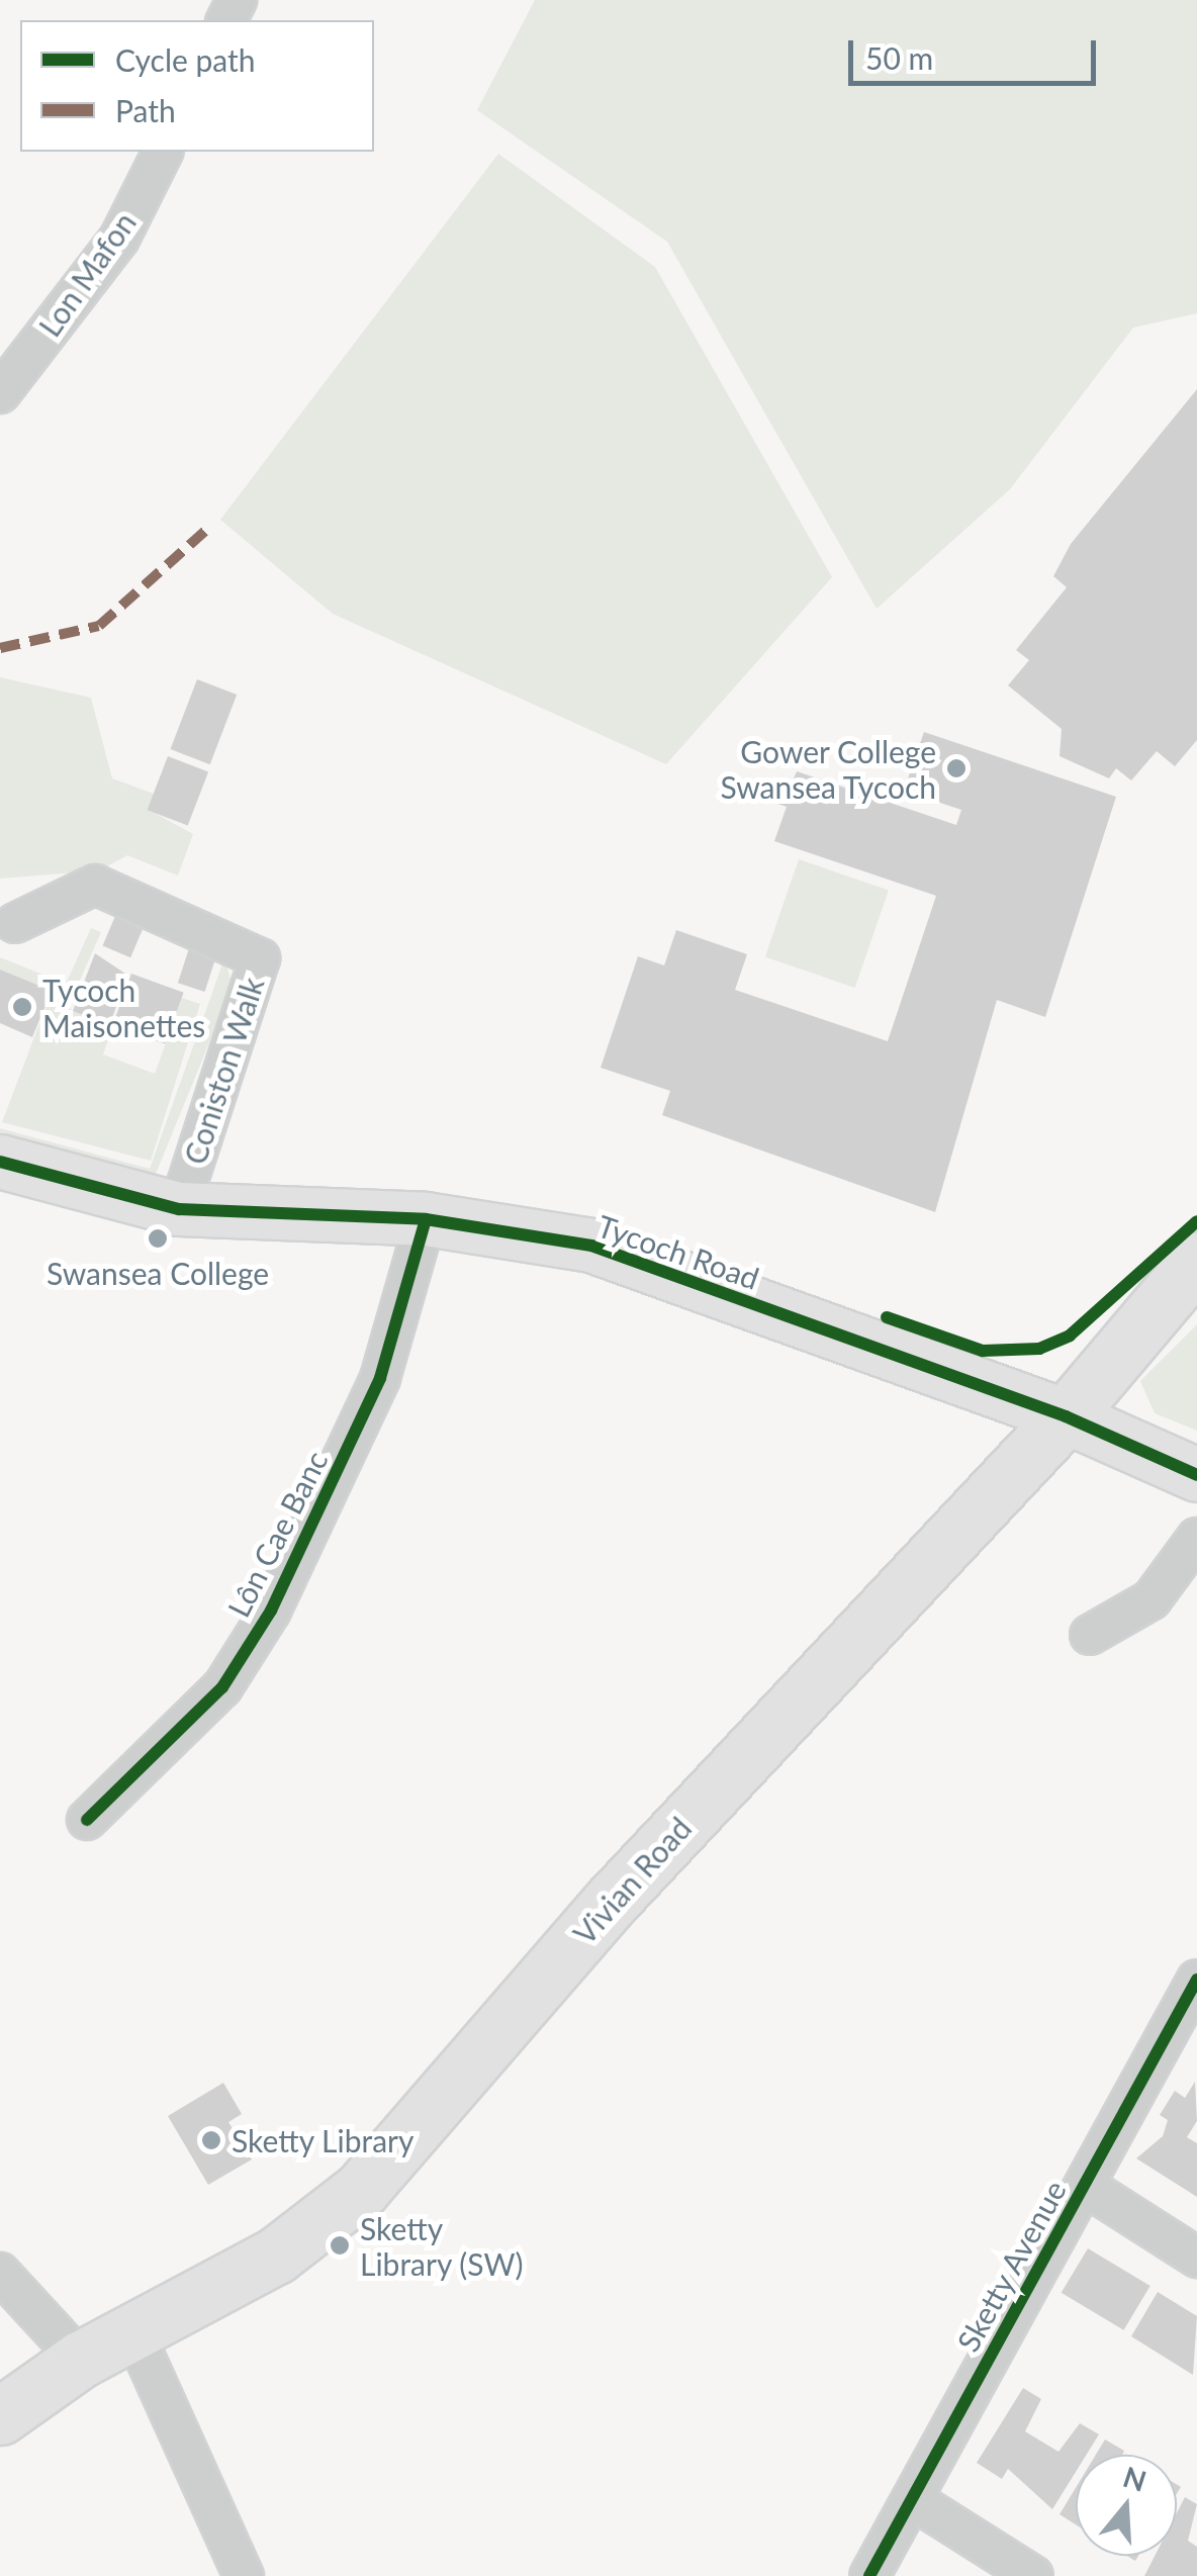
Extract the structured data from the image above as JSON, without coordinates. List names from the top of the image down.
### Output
{
  "streets": {
    "main road": ["Vivian Road"],
    "street": [
      "Lon Mafon",
      "Coniston Walk",
      "Tycoch Road",
      "Lôn Cae Banc",
      "Sketty Avenue"
    ]
  },
  "crossings": [
    ["Coniston Walk", "Tycoch Road"],
    ["Tycoch Road", "Lôn Cae Banc"],
    ["Tycoch Road", "Vivian Road"]
  ],
  "places": [
    "Gower College Swansea Tycoch",
    "Tycoch Maisonettes",
    "Swansea College",
    "Sketty Library",
    "Sketty Library (SW)"
  ],
  "legend": ["Cycle path", "Path"],
  "scale_bar": "50 m",
  "north": "top"
}
